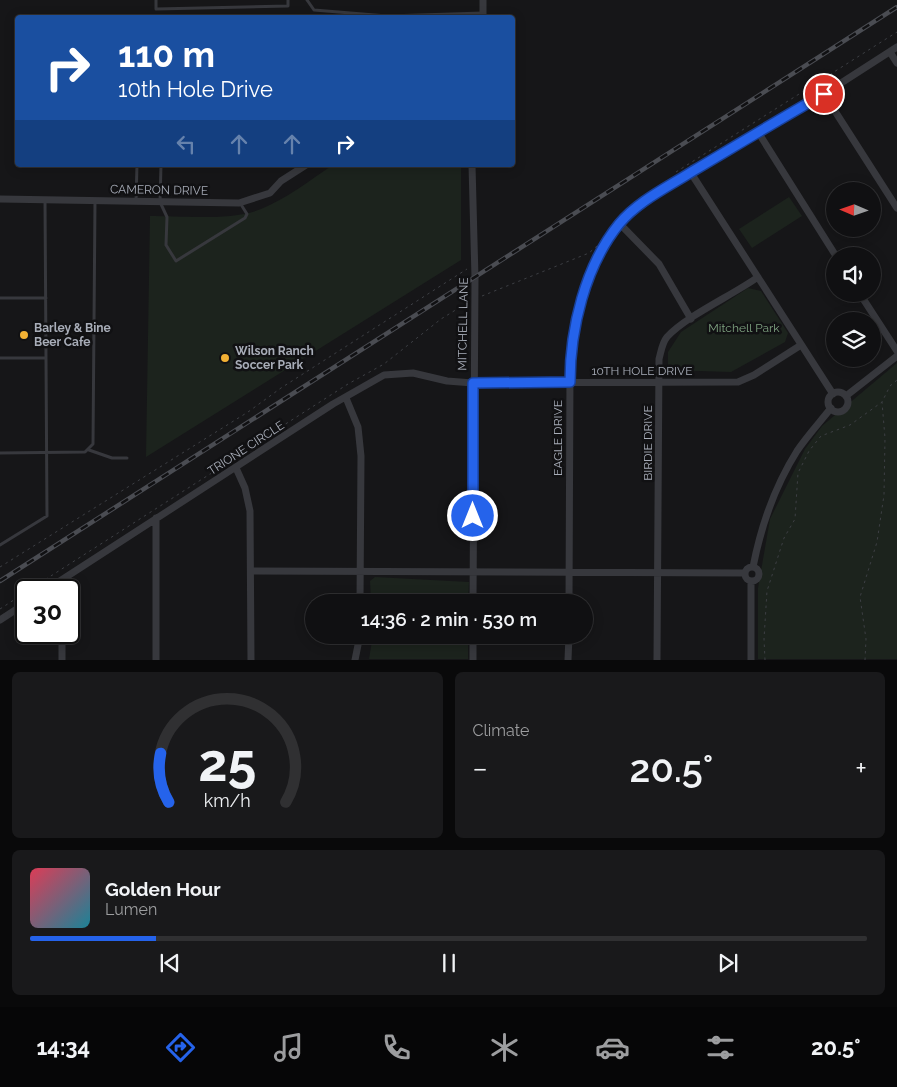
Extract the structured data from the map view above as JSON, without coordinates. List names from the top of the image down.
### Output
{
  "streets": {
    "street": [
      "CAMERON DRIVE",
      "MITCHELL LANE",
      "10TH HOLE DRIVE",
      "EAGLE DRIVE",
      "BIRDIE DRIVE",
      "TRIONE CIRCLE"
    ]
  },
  "crossings": [
    ["MITCHELL LANE", "10TH HOLE DRIVE"],
    ["MITCHELL LANE", "TRIONE CIRCLE"],
    ["10TH HOLE DRIVE", "EAGLE DRIVE"],
    ["10TH HOLE DRIVE", "BIRDIE DRIVE"],
    ["10TH HOLE DRIVE", "TRIONE CIRCLE"]
  ],
  "parks": ["Mitchell Park"],
  "places": ["Barley & Bine Beer Cafe", "Wilson Ranch Soccer Park"],
  "north": "left",
  "page": {
    "turn": ["110 m", "10th Hole Drive"],
    "limit": "30",
    "trip": "14:36 · 2 min · 530 m",
    "tile": "Climate",
    "heat": ["−", "20.5°", "+"],
    "song": ["Golden Hour", "Lumen"],
    "tabs": ["14:34", "20.5°"],
    "gauge": ["25", "km/h"]
  }
}
